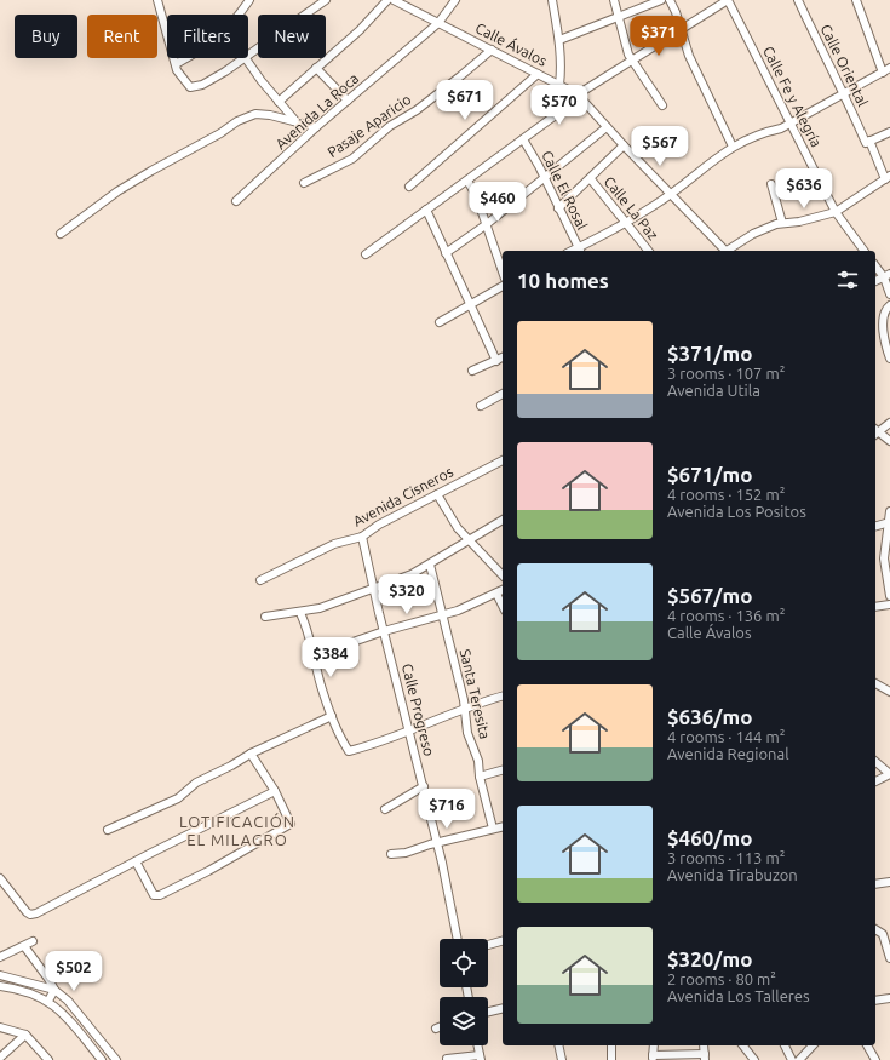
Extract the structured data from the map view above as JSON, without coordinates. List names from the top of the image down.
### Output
{
  "streets": {
    "street": [
      "Calle Ávalos",
      "Calle Oriental",
      "Calle Fe y Alegría",
      "Avenida La Roca",
      "Pasaje Aparicio",
      "Calle El Rosal",
      "Calle La Paz",
      "Avenida Cisneros",
      "Santa Teresita",
      "Calle Progreso"
    ]
  },
  "crossings": [
    ["Calle Ávalos", "Avenida La Roca"],
    ["Calle Ávalos", "Pasaje Aparicio"],
    ["Avenida Cisneros", "Calle Progreso"]
  ],
  "districts": ["LOTIFICACIÓN EL MILAGRO"],
  "page": {
    "chip": [
      "Buy",
      "Rent",
      "Filters",
      "New"
    ],
    "price": [
      "$371",
      "$671",
      "$570",
      "$567",
      "$636",
      "$460",
      "$320",
      "$384",
      "$716",
      "$502"
    ],
    "heading": "10 homes",
    "list": [
      {
        "name": "$371/mo",
        "note": "3 rooms · 107 m² · Avenida Utila"
      },
      {
        "name": "$671/mo",
        "note": "4 rooms · 152 m² · Avenida Los Positos"
      },
      {
        "name": "$567/mo",
        "note": "4 rooms · 136 m² · Calle Ávalos"
      },
      {
        "name": "$636/mo",
        "note": "4 rooms · 144 m² · Avenida Regional"
      },
      {
        "name": "$460/mo",
        "note": "3 rooms · 113 m² · Avenida Tirabuzon"
      },
      {
        "name": "$320/mo",
        "note": "2 rooms · 80 m² · Avenida Los Talleres"
      }
    ]
  }
}
